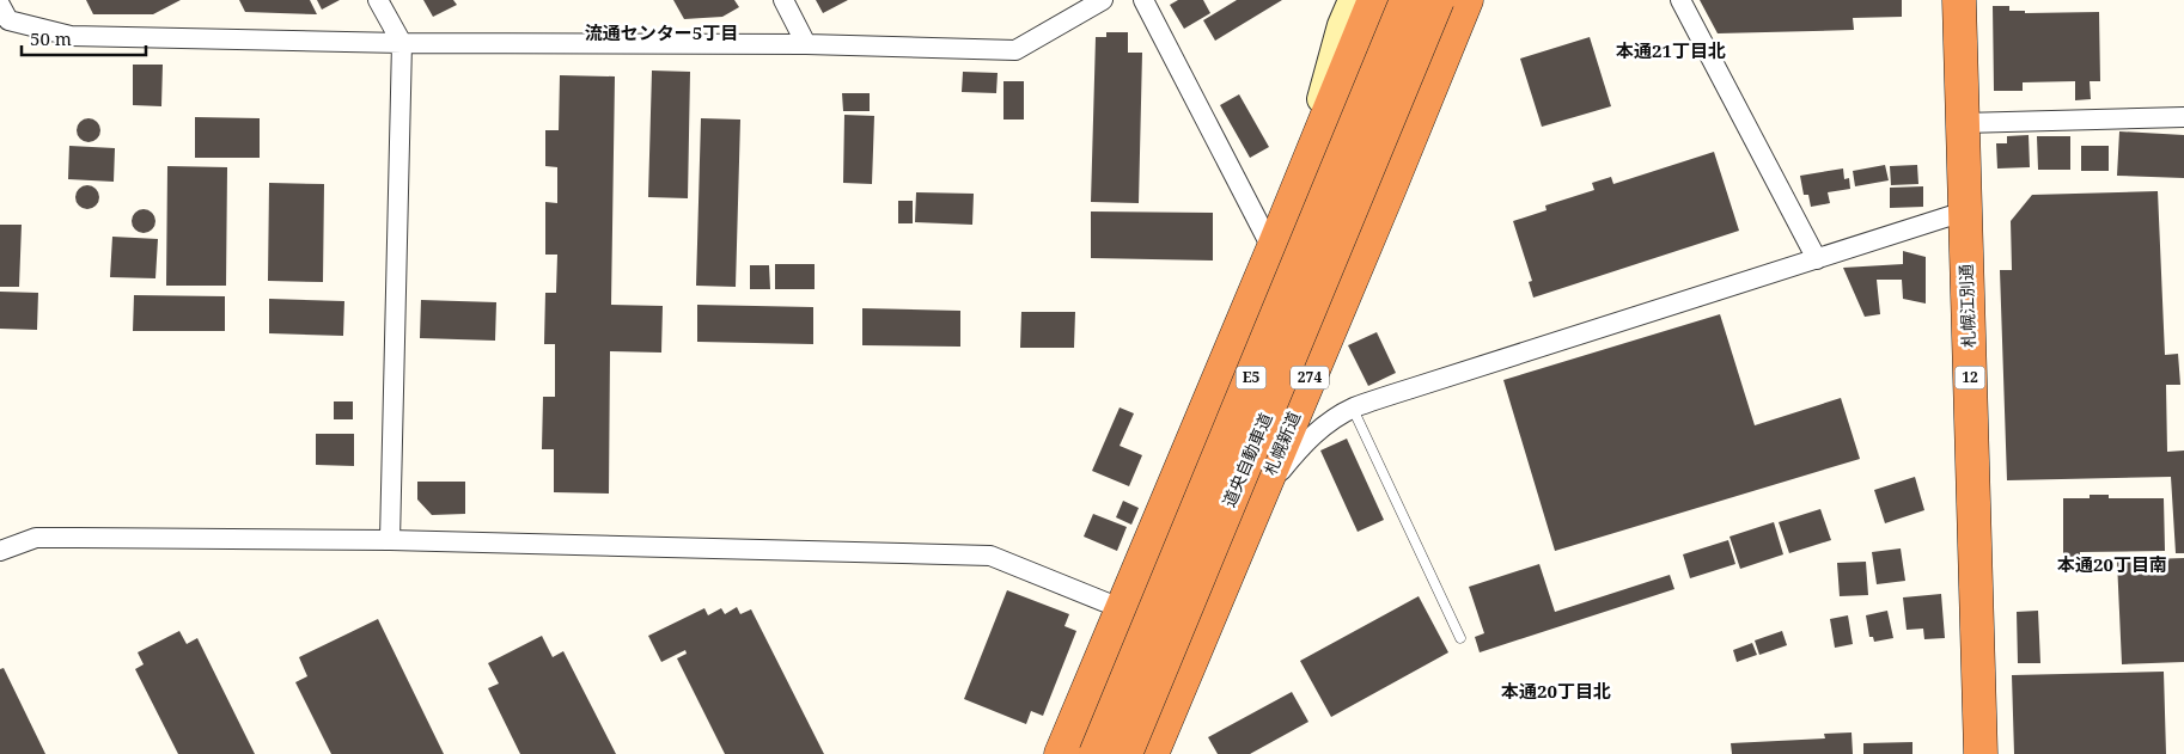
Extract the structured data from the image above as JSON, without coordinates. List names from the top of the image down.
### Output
{
  "streets": {
    "highway": [
      "札幌江別通",
      "E5",
      "274",
      "12",
      "札幌新道",
      "道央自動車道"
    ]
  },
  "districts": [
    "流通センター5丁目",
    "本通21丁目北",
    "本通20丁目南",
    "本通20丁目北"
  ],
  "scale_bar": "50 m"
}
